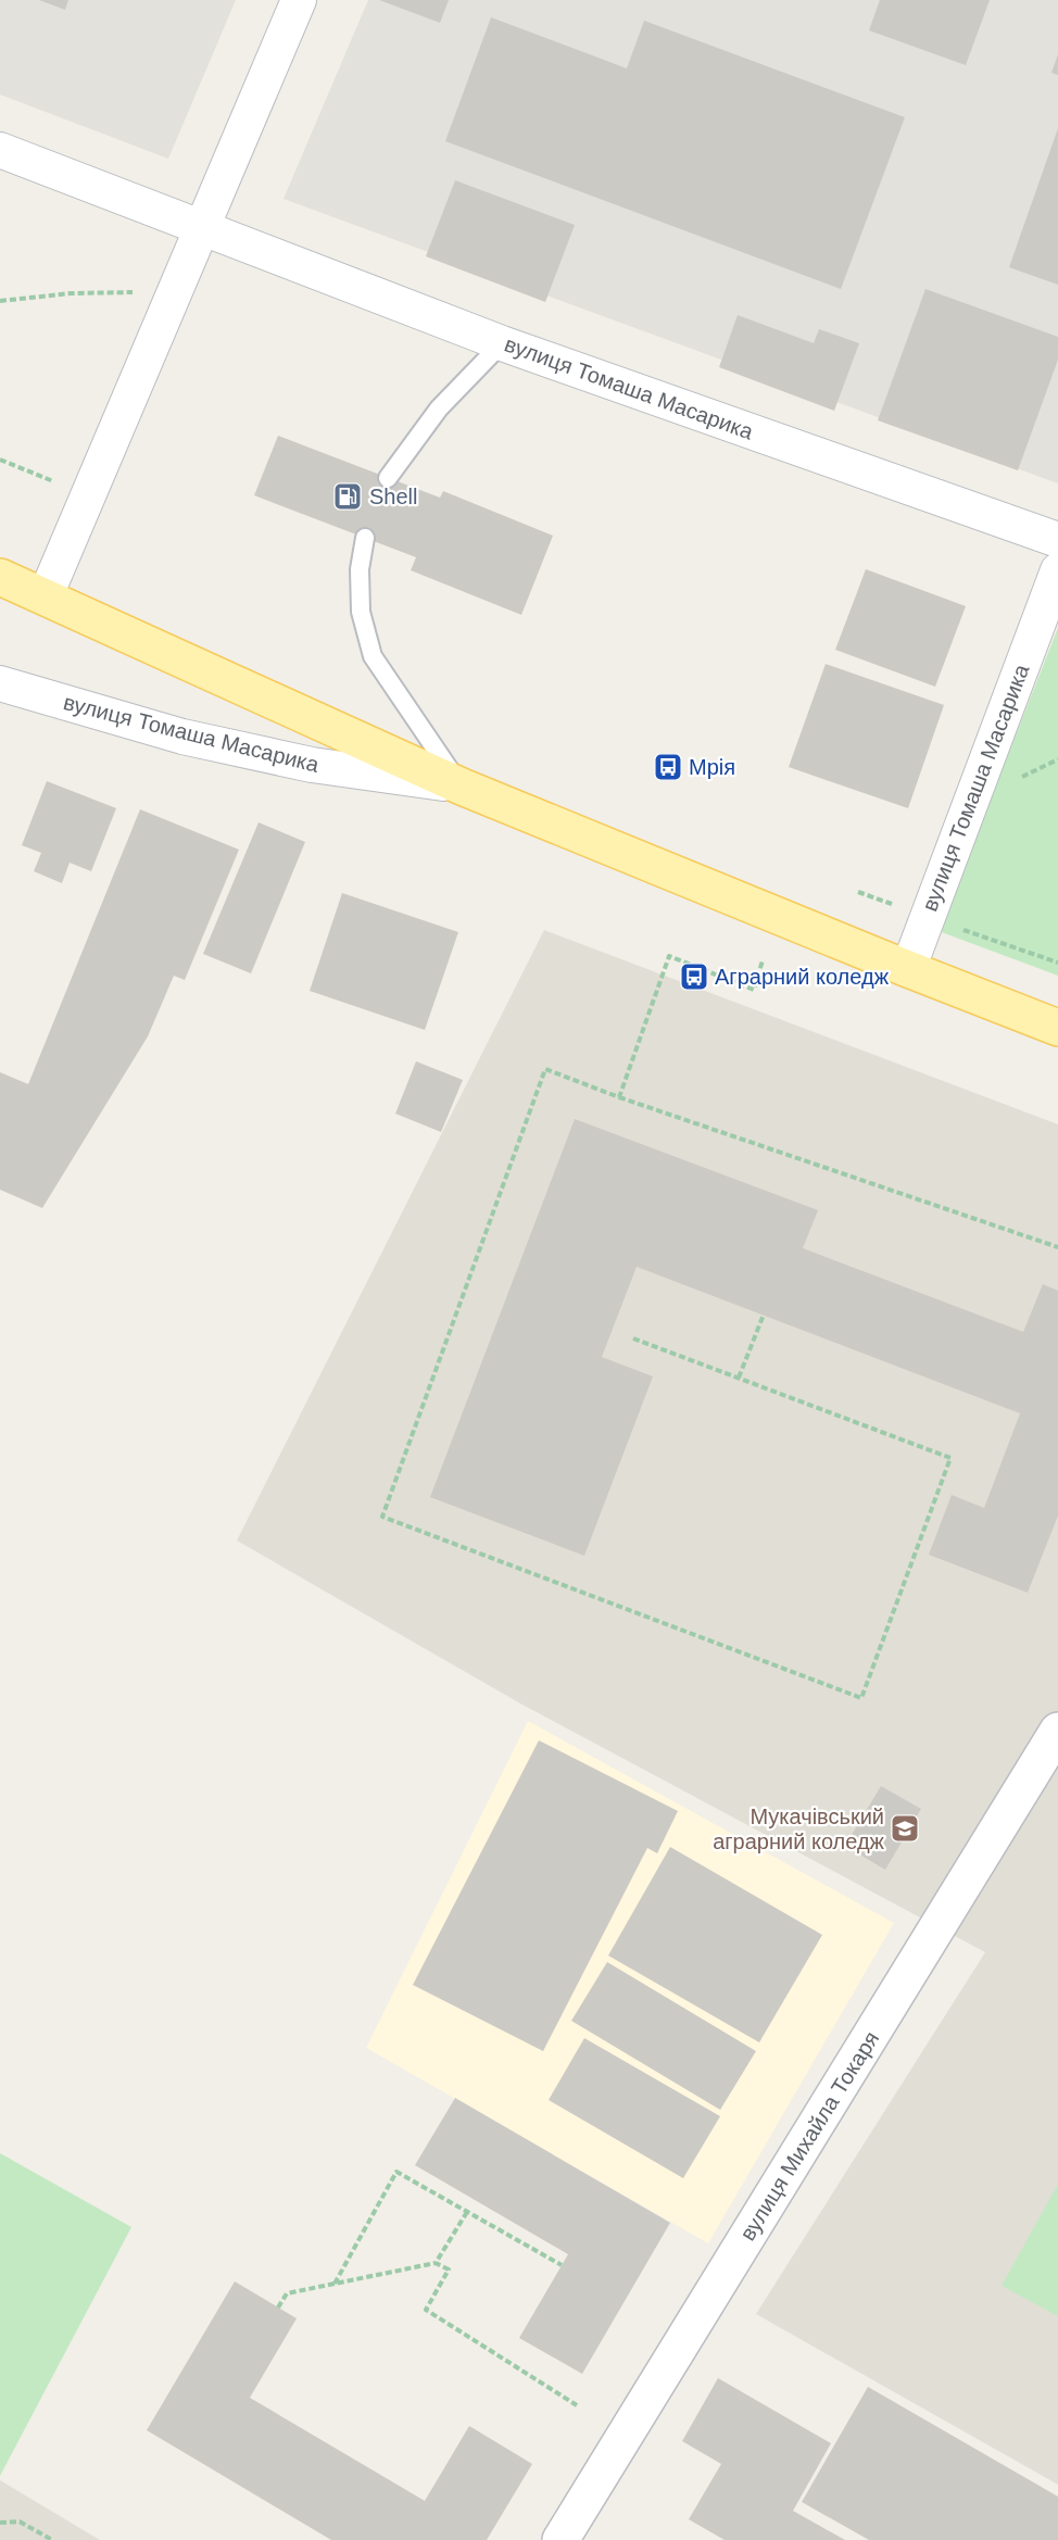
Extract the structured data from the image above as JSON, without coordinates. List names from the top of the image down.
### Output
{
  "streets": {
    "main road": ["вулиця Томаша Масарика"],
    "street": ["вулиця Михайла Токаря"]
  },
  "places": {
    "fuel station": ["Shell"],
    "bus stop": ["Мрія", "Аграрний коледж"],
    "school or university": ["Мукачівський аграрний коледж"]
  }
}
